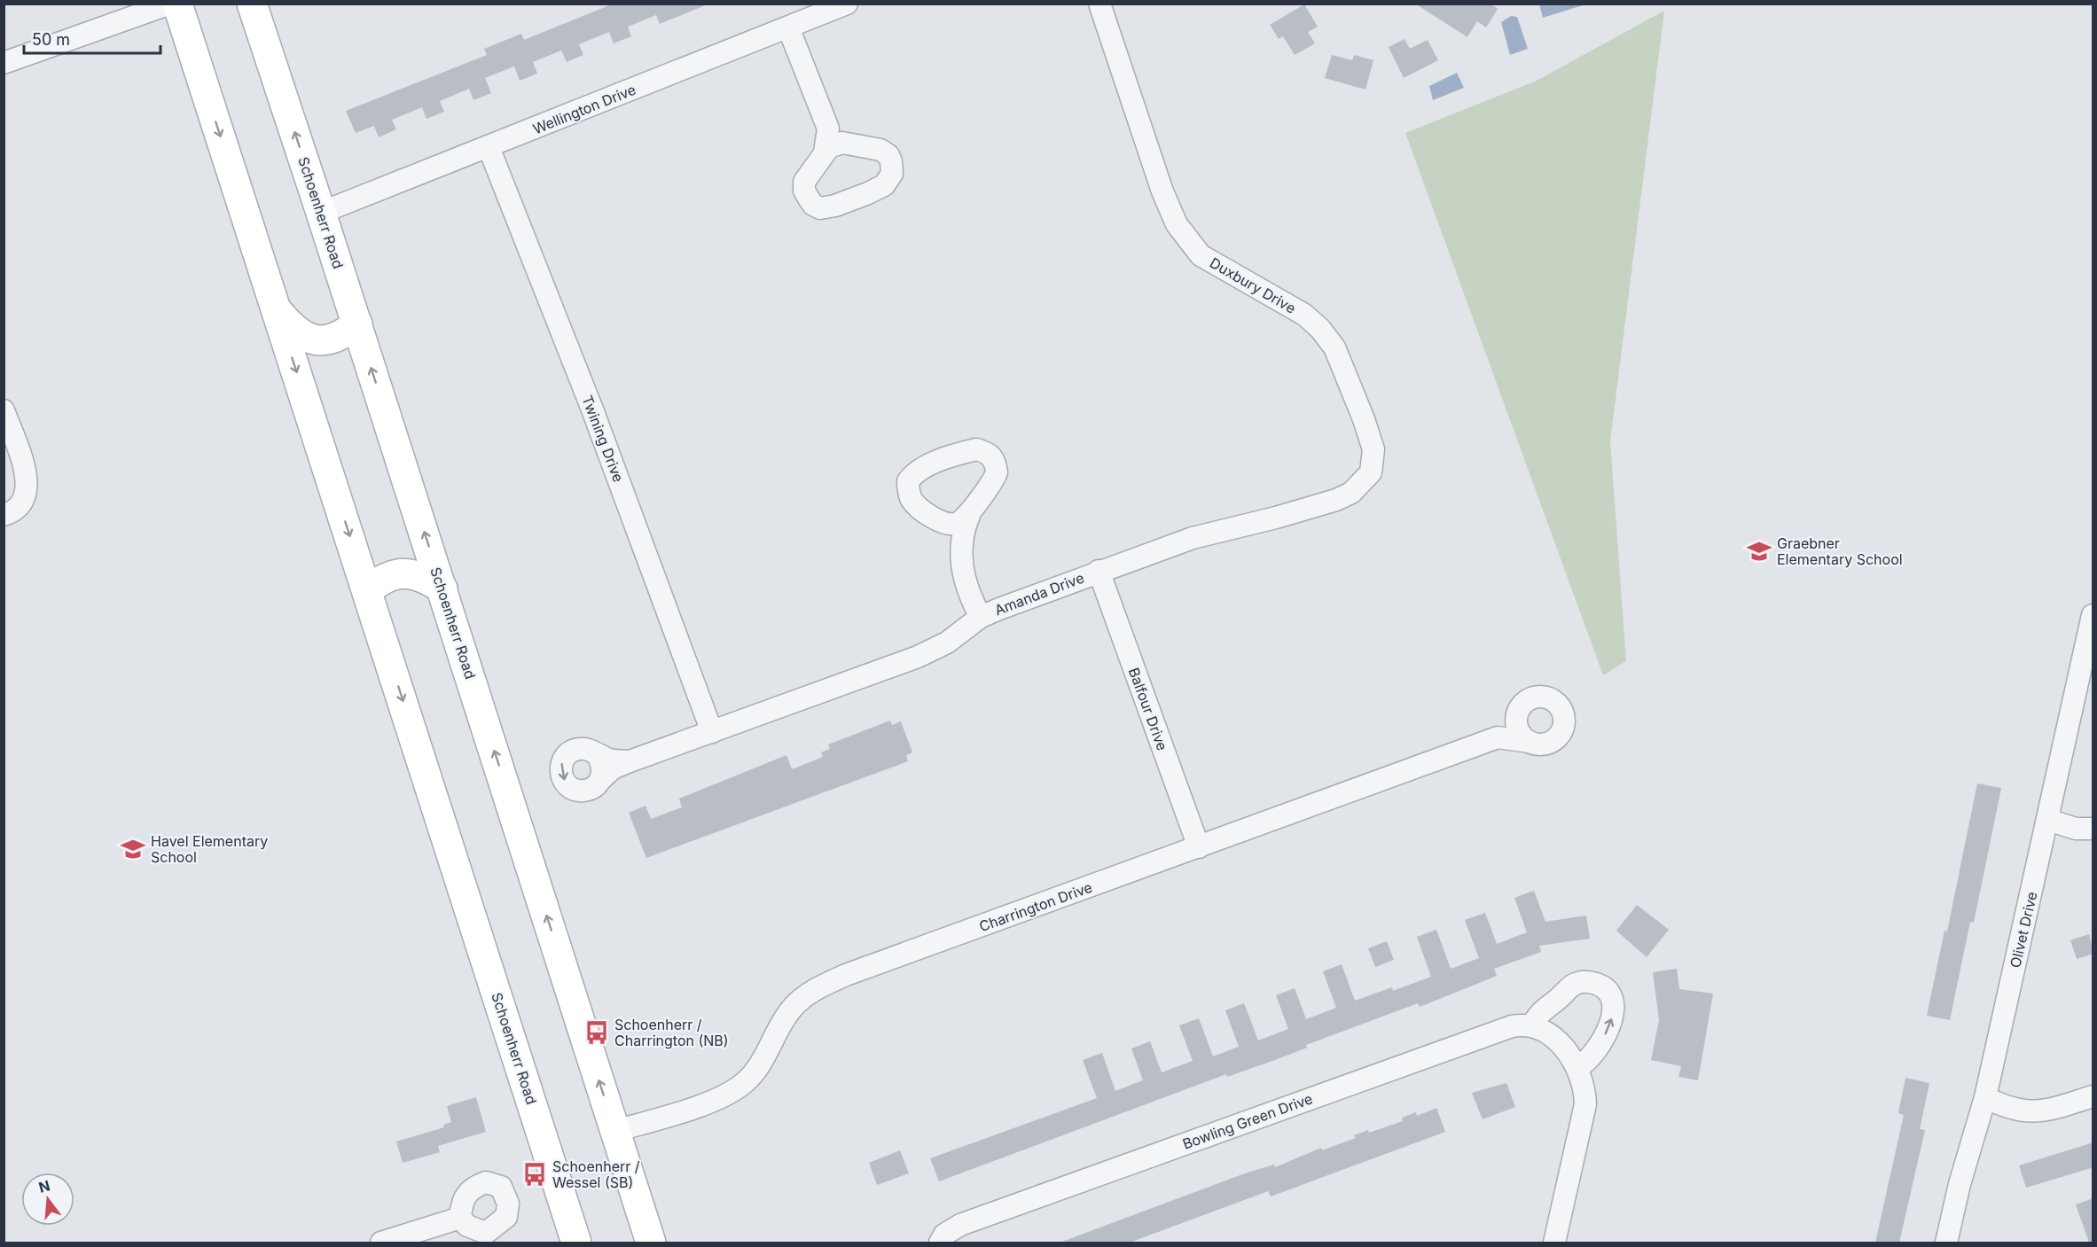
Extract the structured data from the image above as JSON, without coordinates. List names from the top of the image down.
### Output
{
  "streets": {
    "main road": ["Schoenherr Road"],
    "street": [
      "Wellington Drive",
      "Duxbury Drive",
      "Twining Drive",
      "Amanda Drive",
      "Balfour Drive",
      "Charrington Drive",
      "Olivet Drive",
      "Bowling Green Drive"
    ]
  },
  "crossings": [
    ["Wellington Drive", "Schoenherr Road"],
    ["Wellington Drive", "Twining Drive"],
    ["Schoenherr Road", "Charrington Drive"],
    ["Duxbury Drive", "Amanda Drive"],
    ["Twining Drive", "Amanda Drive"],
    ["Amanda Drive", "Balfour Drive"],
    ["Balfour Drive", "Charrington Drive"]
  ],
  "places": {
    "school or university": ["Graebner Elementary School", "Havel Elementary School"],
    "bus stop": ["Schoenherr / Charrington (NB)", "Schoenherr / Wessel (SB)"]
  },
  "scale_bar": "50 m",
  "north": "top"
}
